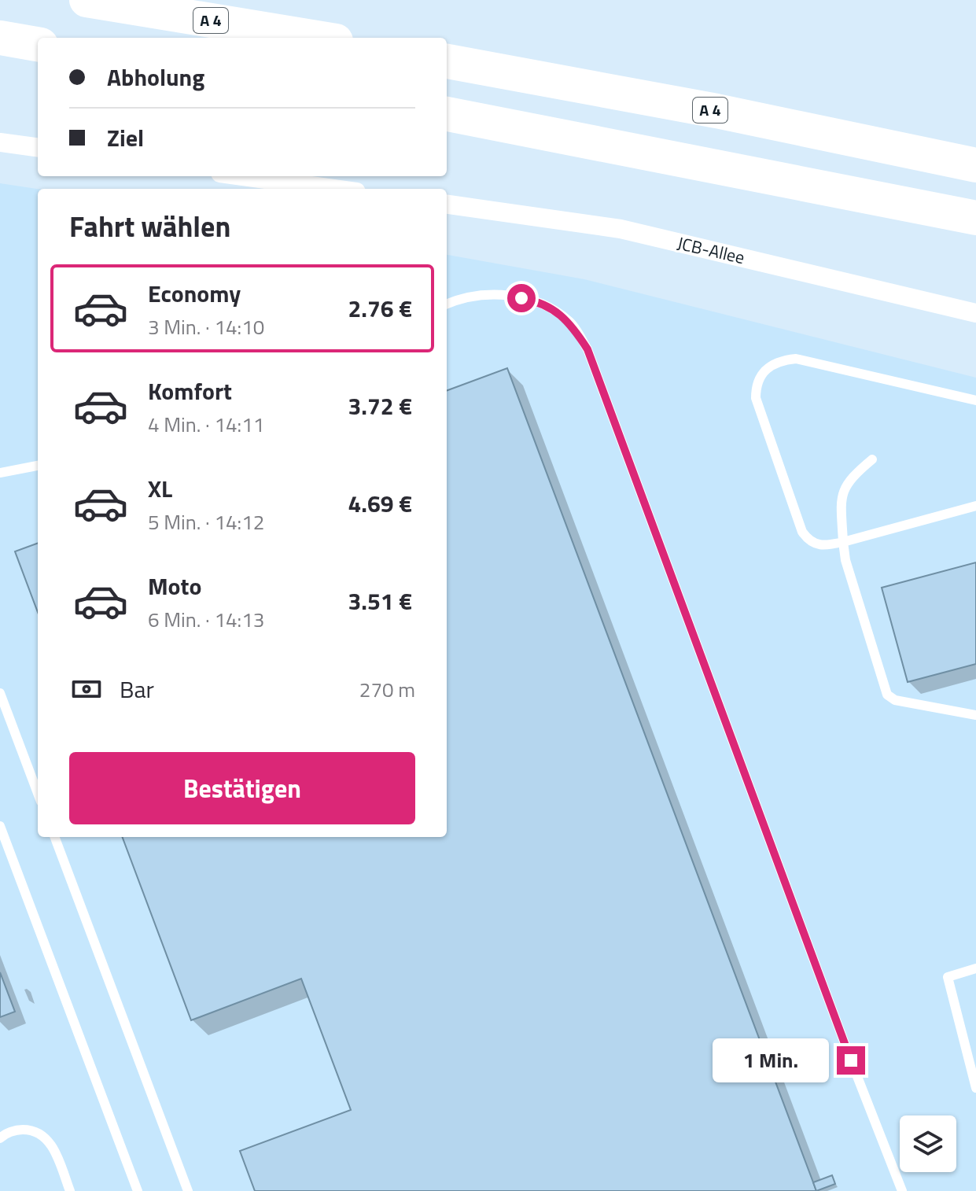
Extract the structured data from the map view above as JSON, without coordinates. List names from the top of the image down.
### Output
{
  "streets": {
    "highway": ["A 4"],
    "street": ["JCB-Allee"]
  },
  "page": {
    "banner": ["Abholung", "Ziel"],
    "heading": "Fahrt wählen",
    "list": [
      {
        "name": "Economy",
        "note": "3 Min. · 14:10",
        "value": "2.76 €"
      },
      {
        "name": "Komfort",
        "note": "4 Min. · 14:11",
        "value": "3.72 €"
      },
      {
        "name": "XL",
        "note": "5 Min. · 14:12",
        "value": "4.69 €"
      },
      {
        "name": "Moto",
        "note": "6 Min. · 14:13",
        "value": "3.51 €"
      }
    ],
    "pay": ["Bar", "270 m"],
    "buttons": "Bestätigen",
    "bubble": "1 Min."
  }
}
